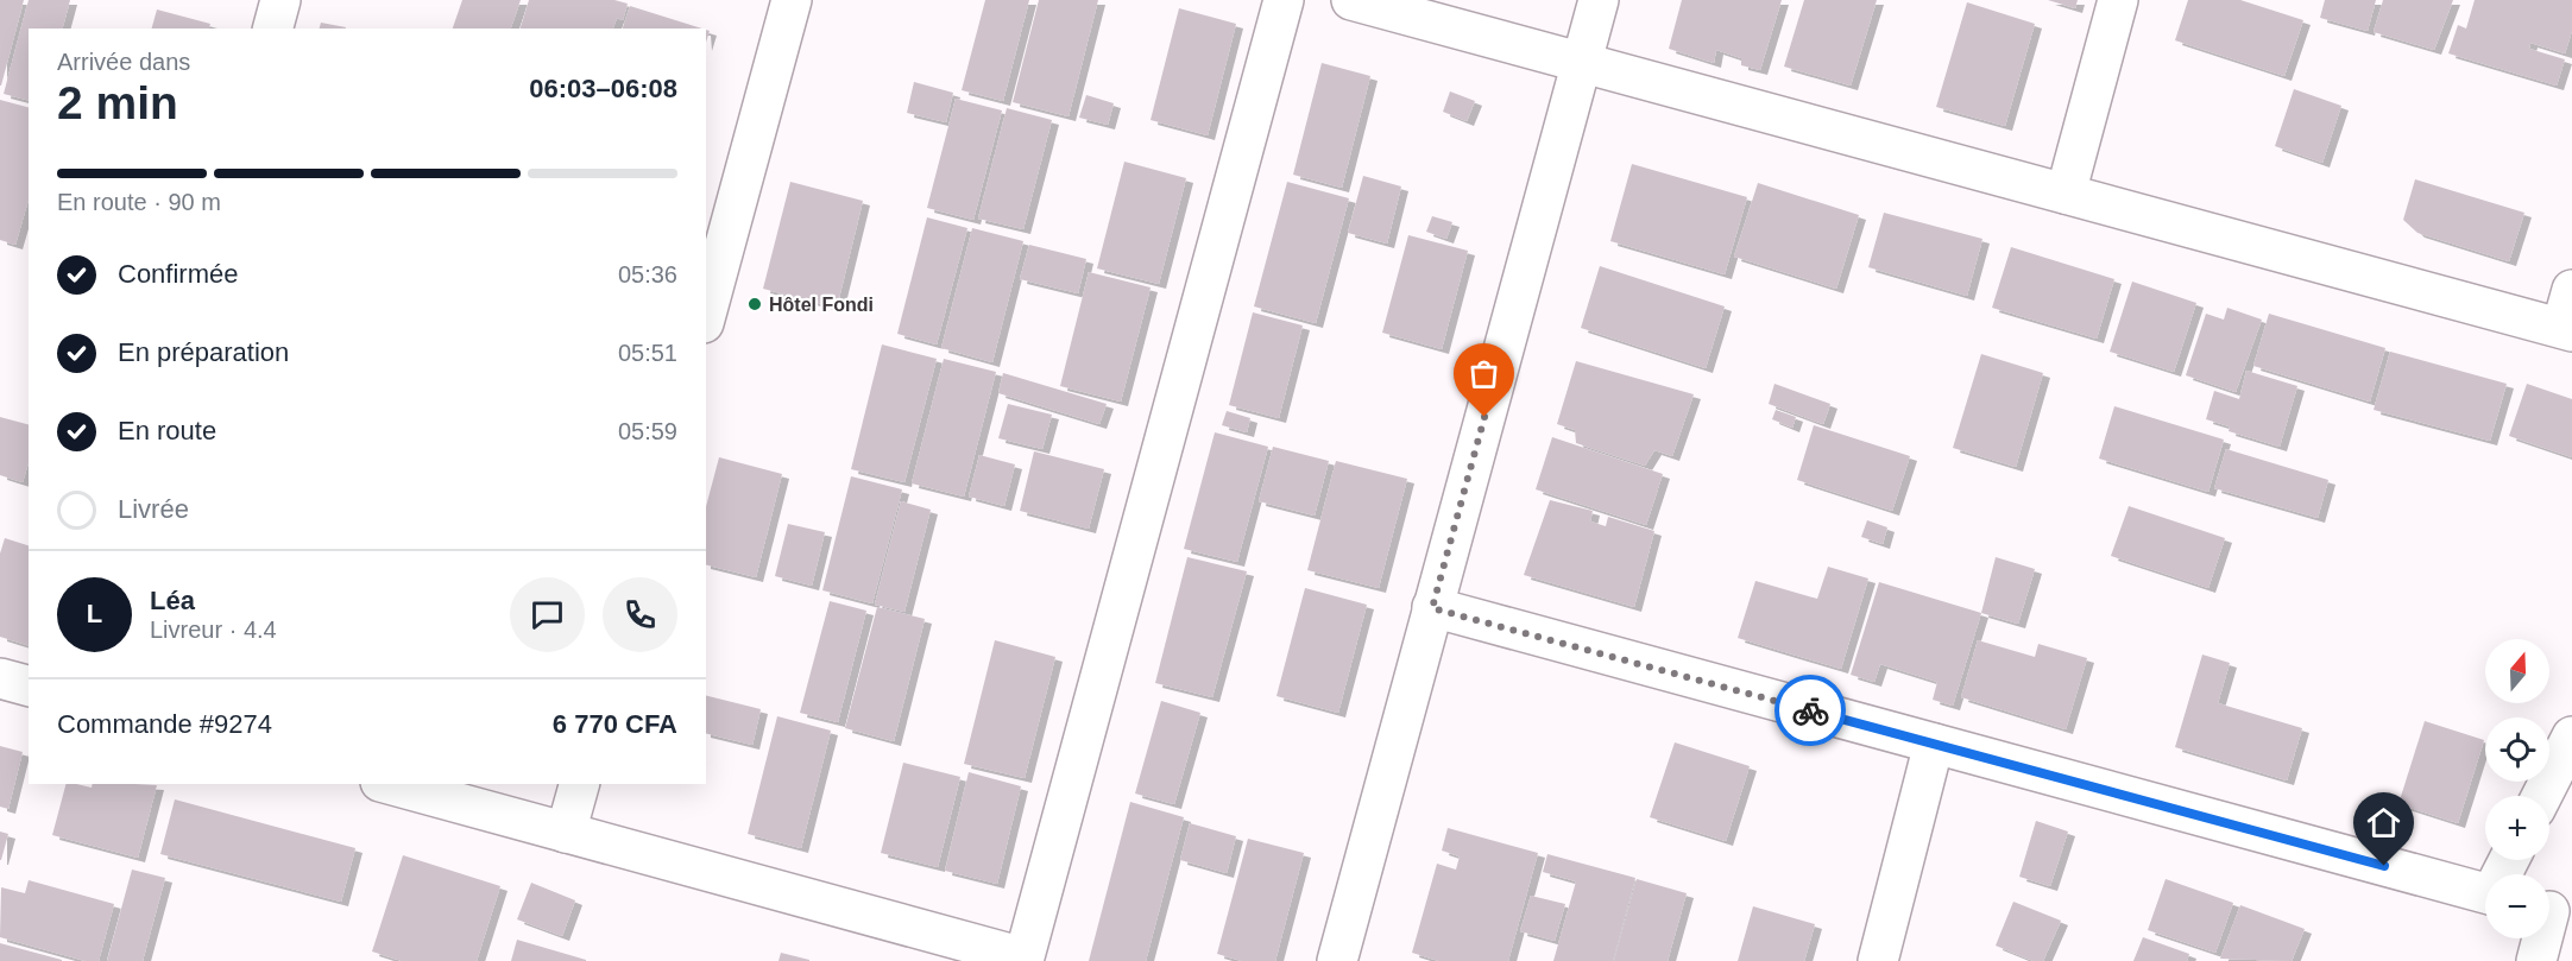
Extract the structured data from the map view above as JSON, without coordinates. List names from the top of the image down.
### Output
{
  "places": ["Hôtel Fondi"],
  "north": "top",
  "page": {
    "heading": ["2 min", "Arrivée dans", "06:03–06:08"],
    "panel": [
      "Léa",
      "Livreur · 4.4",
      "Commande #9274",
      "6 770 CFA"
    ],
    "bar": "En route · 90 m",
    "list": [
      ["Confirmée", "05:36"],
      ["En préparation", "05:51"],
      ["En route", "05:59"],
      "Livrée"
    ],
    "round": "L",
    "map_buttons": ["+", "−"]
  }
}
